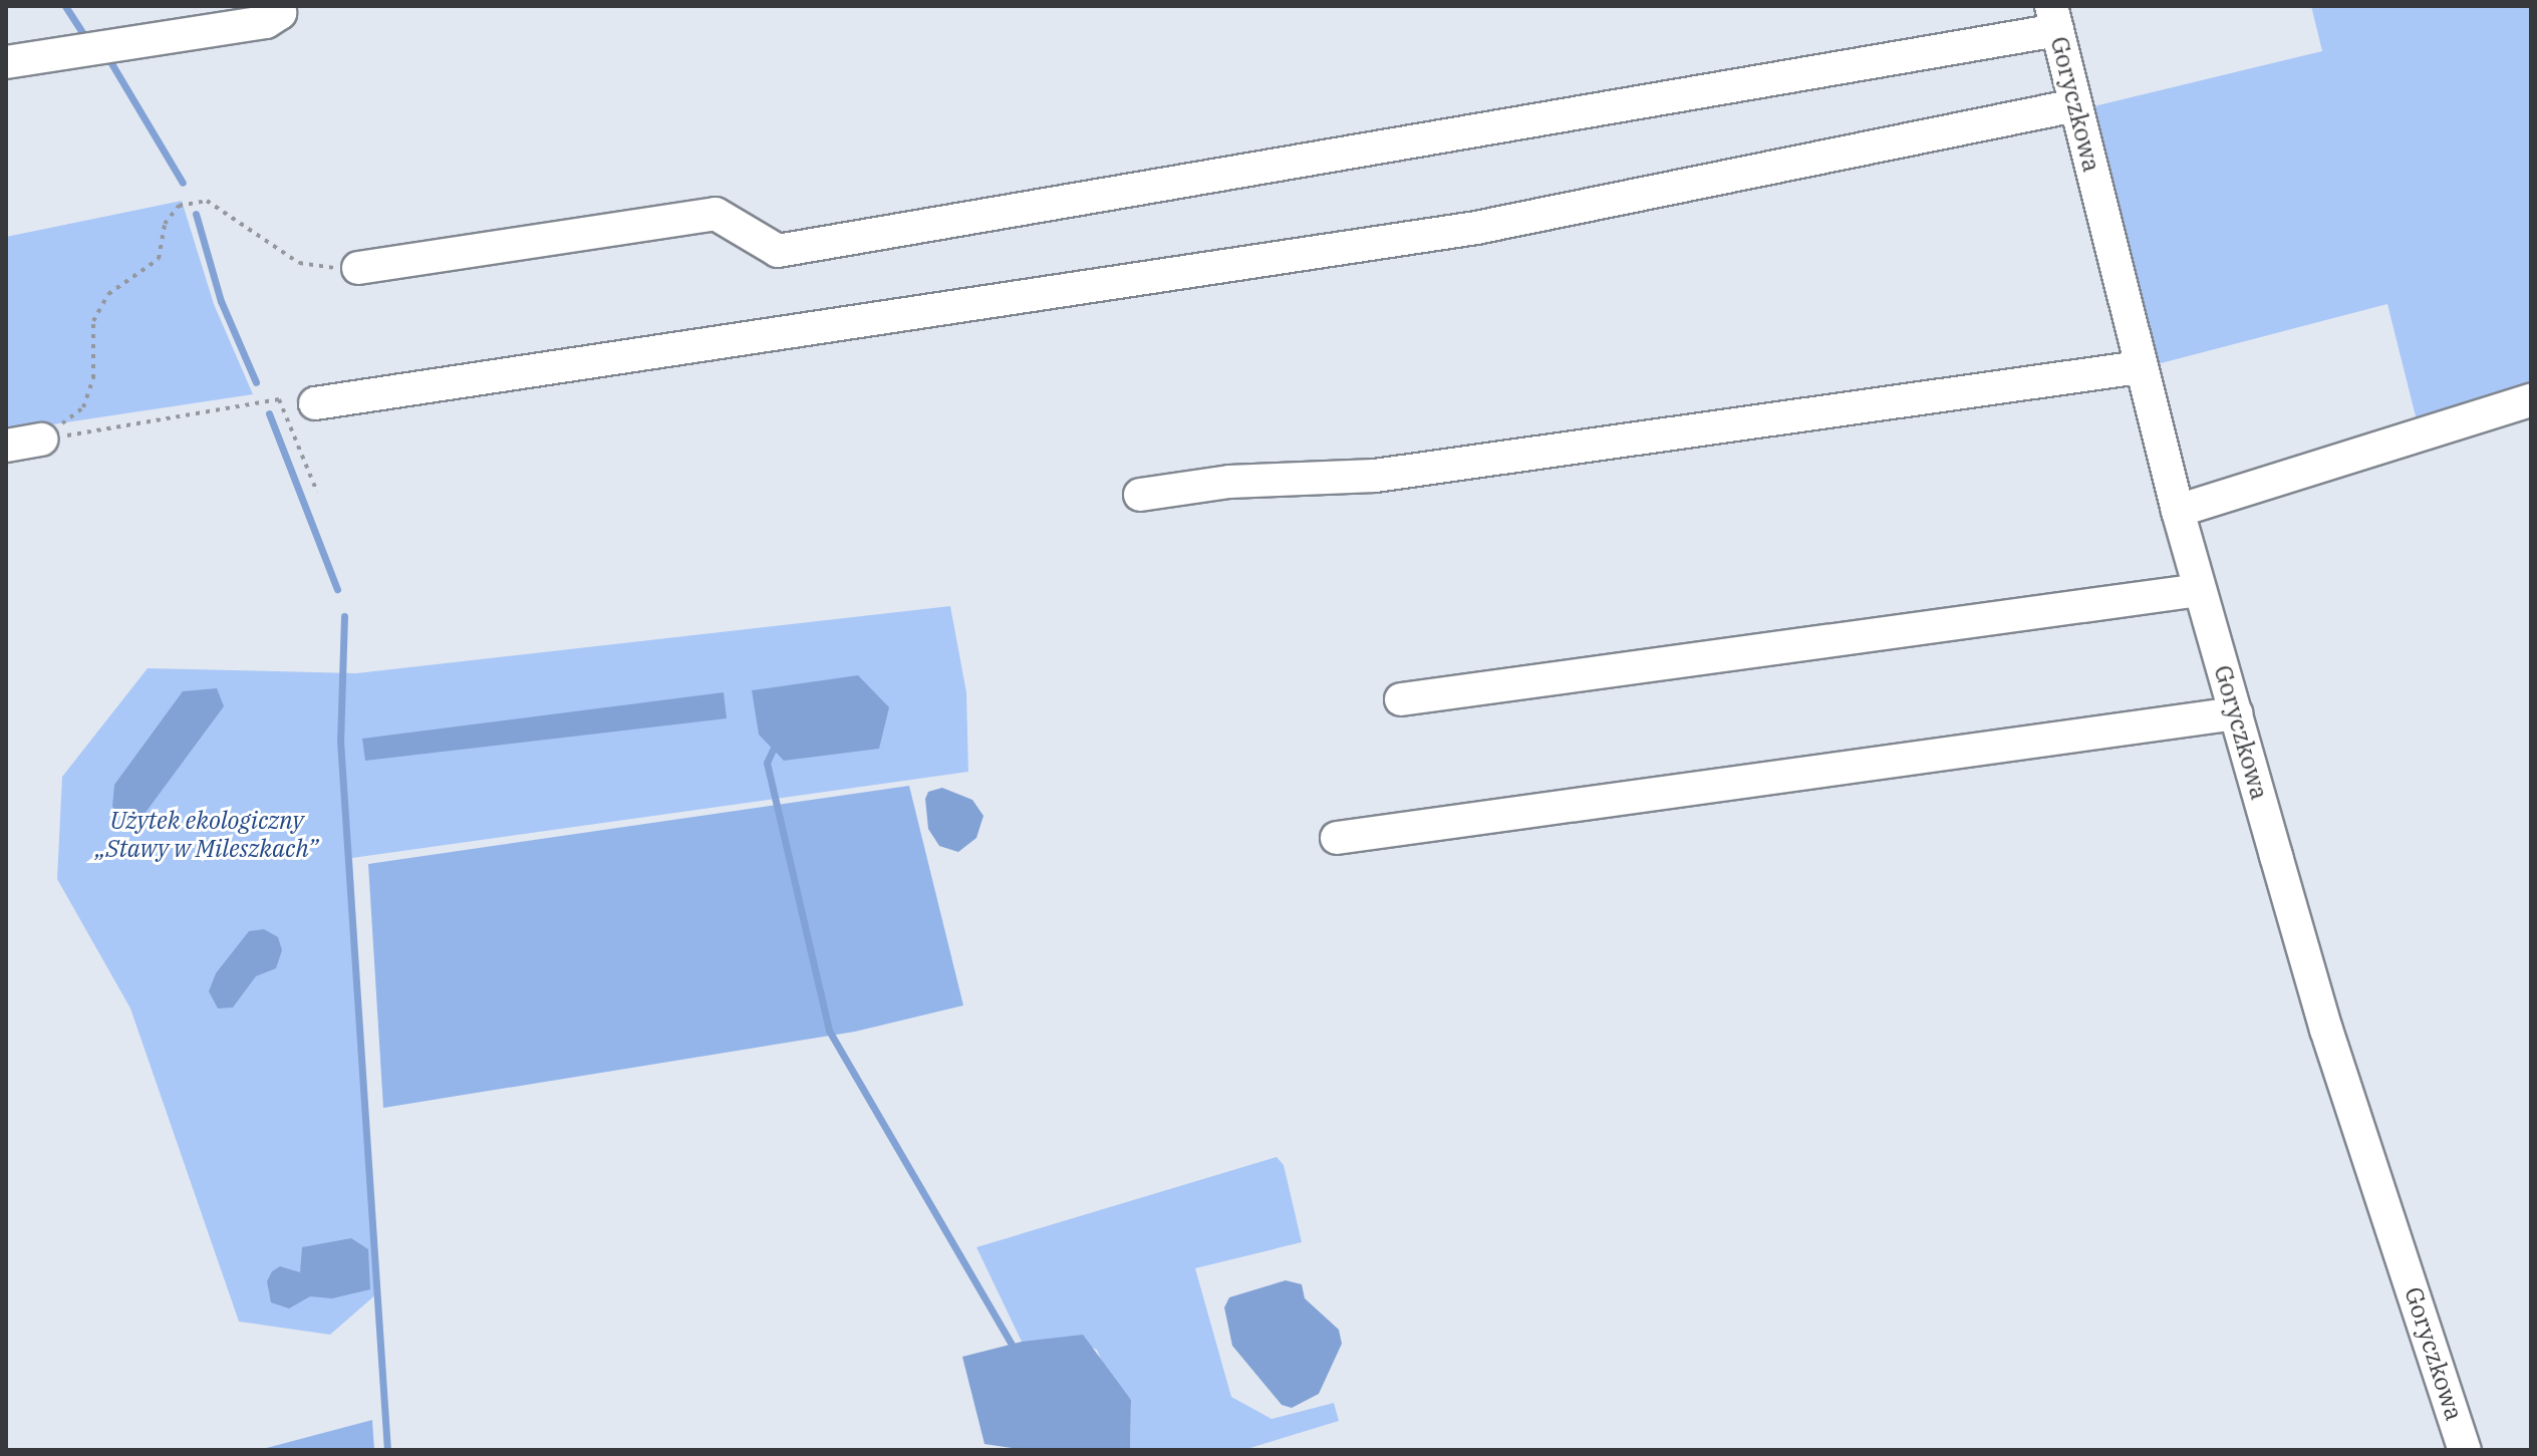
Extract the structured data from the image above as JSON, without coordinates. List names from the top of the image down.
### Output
{
  "streets": {
    "street": ["Goryczkowa"]
  },
  "parks": ["Użytek ekologiczny „Stawy w Mileszkach”"]
}
